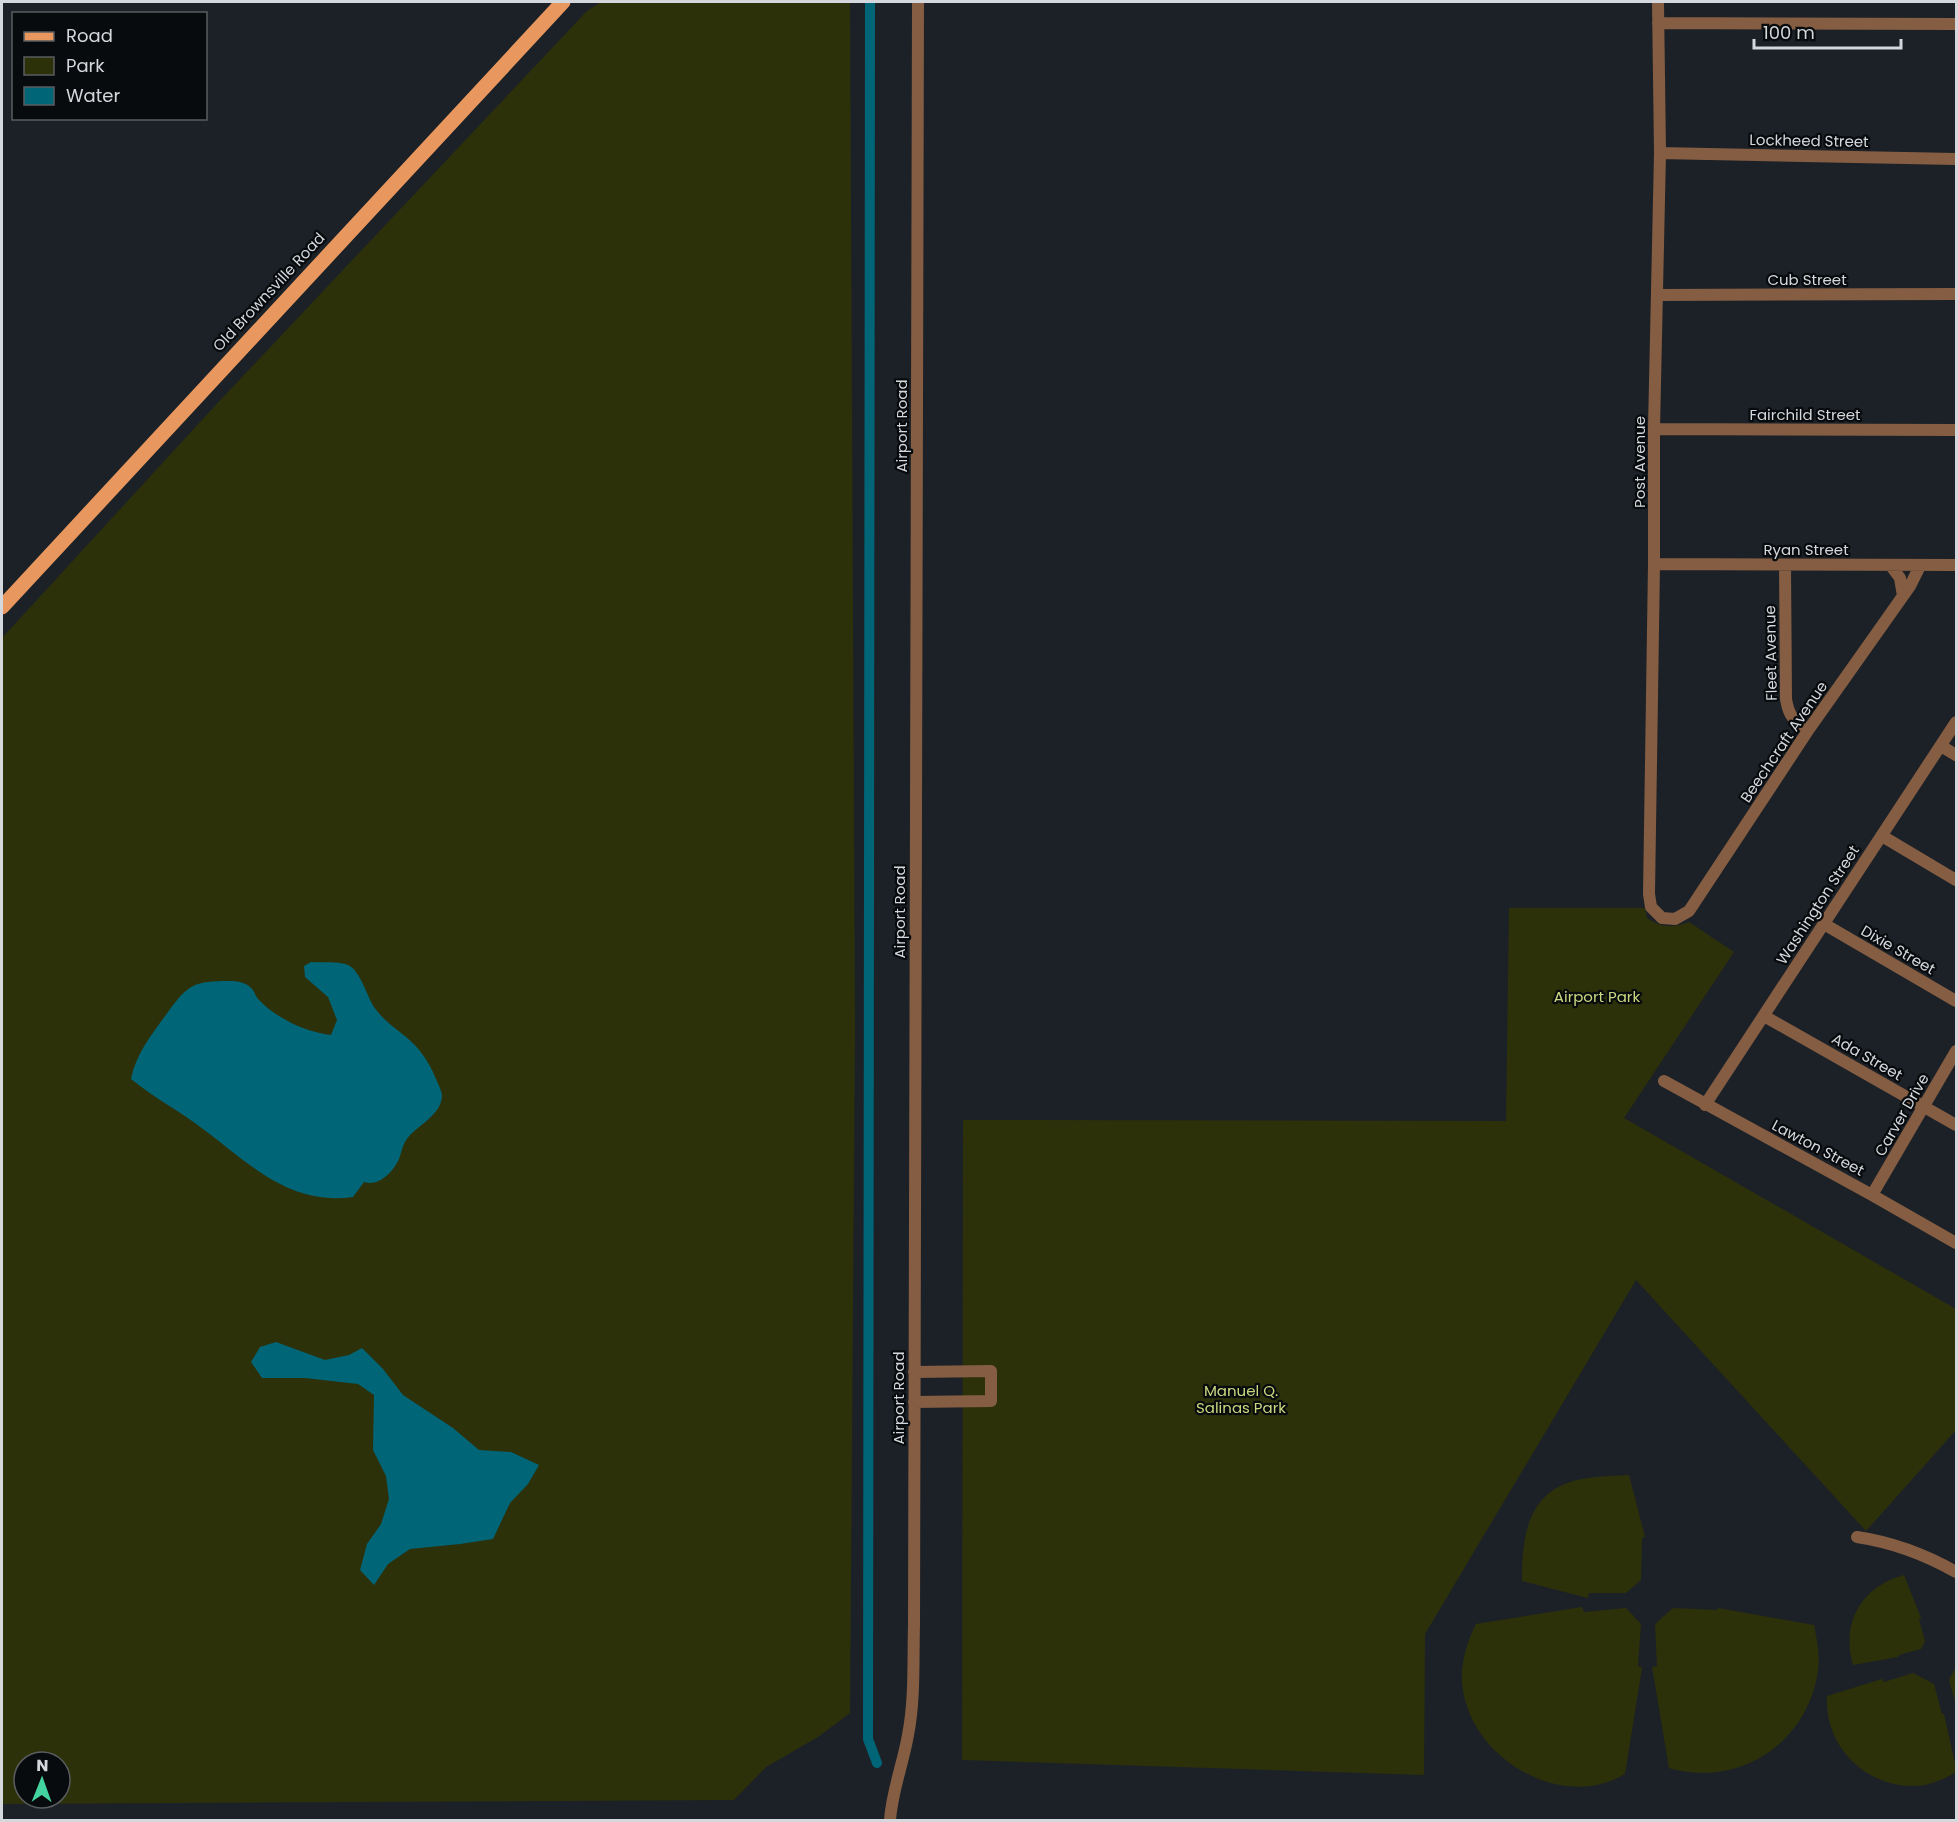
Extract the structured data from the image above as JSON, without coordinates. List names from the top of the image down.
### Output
{
  "streets": {
    "main road": ["Old Brownsville Road"],
    "street": [
      "Lockheed Street",
      "Cub Street",
      "Fairchild Street",
      "Airport Road",
      "Post Avenue",
      "Ryan Street",
      "Fleet Avenue",
      "Beechcraft Avenue",
      "Washington Street",
      "Dixie Street",
      "Ada Street",
      "Carver Drive",
      "Lawton Street"
    ]
  },
  "crossings": [
    ["Lockheed Street", "Post Avenue"],
    ["Cub Street", "Post Avenue"],
    ["Fairchild Street", "Post Avenue"],
    ["Post Avenue", "Ryan Street"],
    ["Post Avenue", "Beechcraft Avenue"],
    ["Ryan Street", "Fleet Avenue"],
    ["Ryan Street", "Beechcraft Avenue"],
    ["Fleet Avenue", "Beechcraft Avenue"],
    ["Washington Street", "Dixie Street"],
    ["Washington Street", "Ada Street"],
    ["Washington Street", "Lawton Street"],
    ["Ada Street", "Carver Drive"],
    ["Carver Drive", "Lawton Street"]
  ],
  "parks": ["Airport Park", "Manuel Q. Salinas Park"],
  "legend": ["Road", "Park", "Water"],
  "scale_bar": "100 m",
  "north": "top"
}
